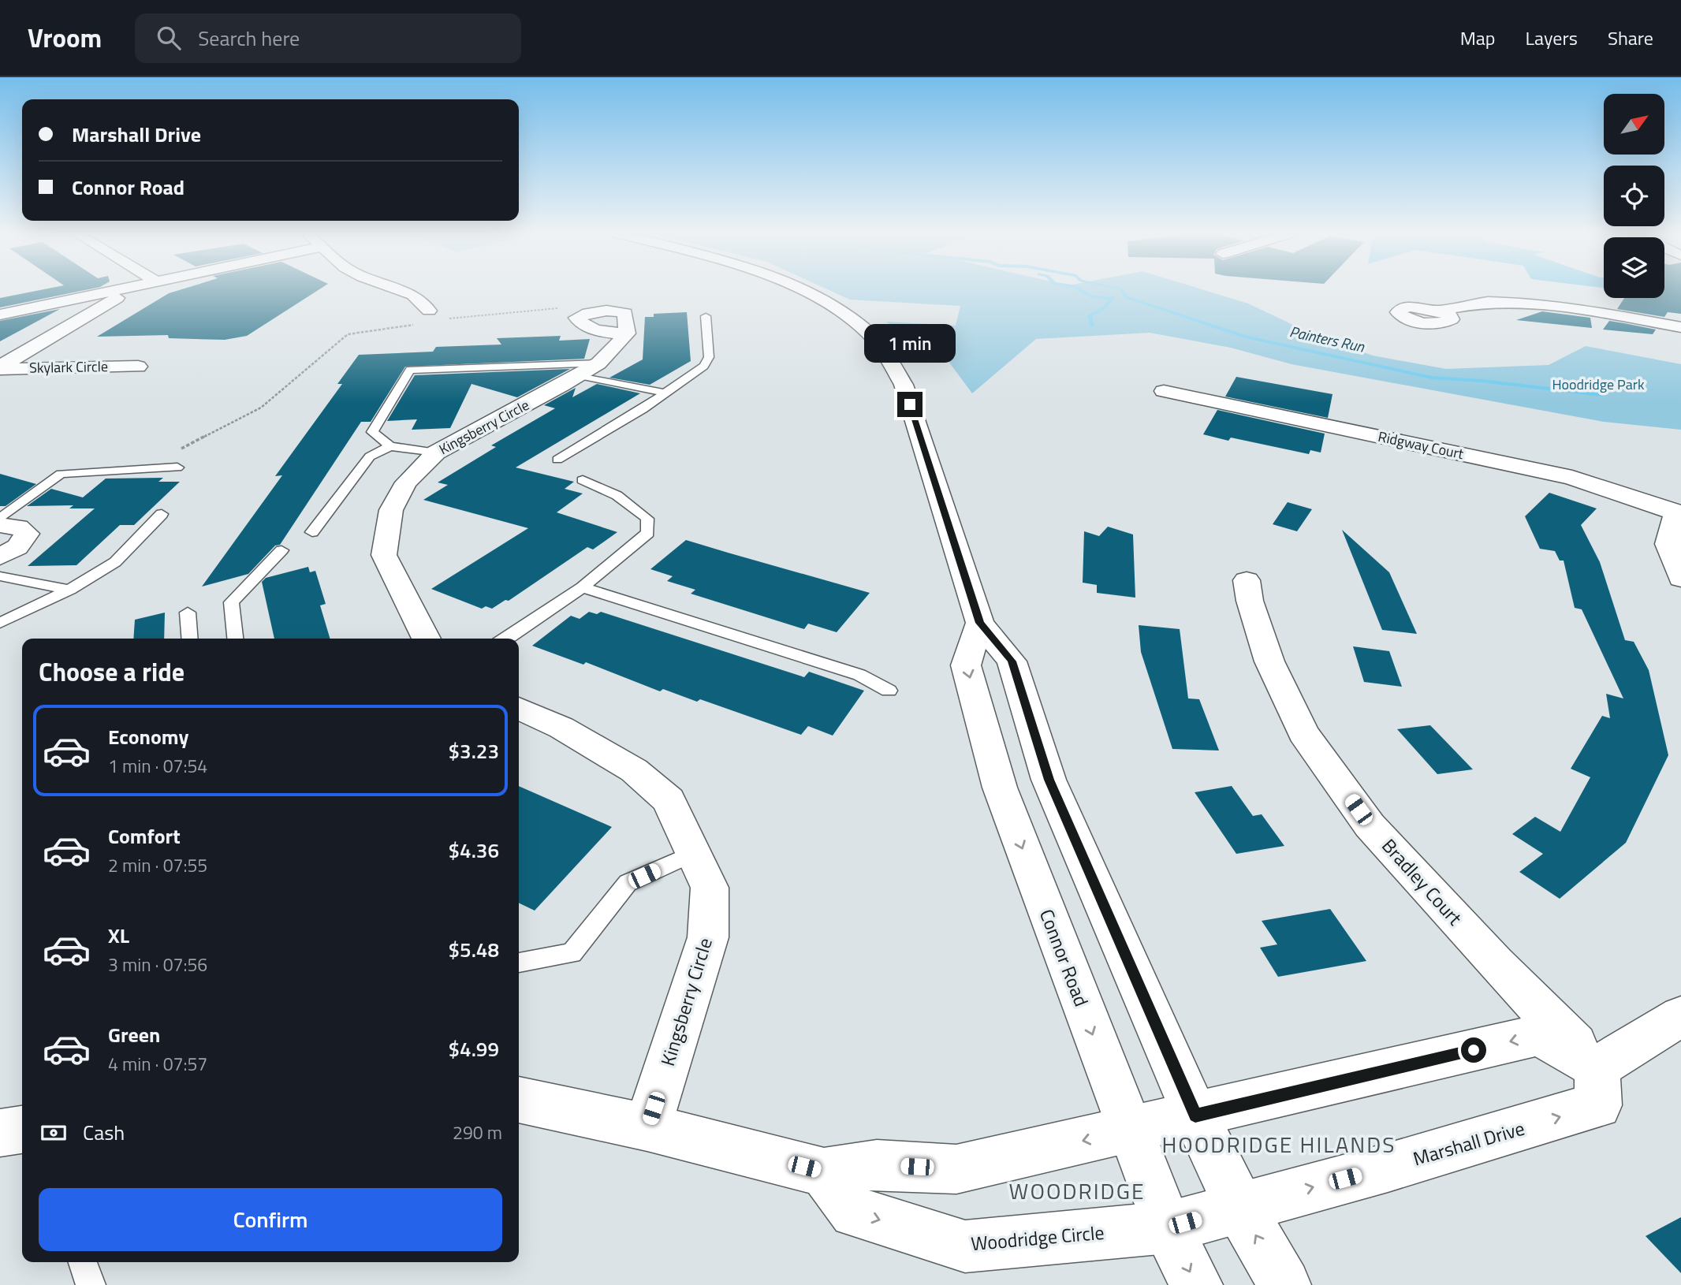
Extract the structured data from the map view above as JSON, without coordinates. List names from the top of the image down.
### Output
{
  "streets": {
    "street": [
      "Skylark Circle",
      "Kingsberry Circle",
      "Ridgway Court",
      "Bradley Court",
      "Connor Road",
      "Marshall Drive",
      "Woodridge Circle"
    ]
  },
  "crossings": [
    ["Bradley Court", "Marshall Drive"],
    ["Connor Road", "Woodridge Circle"],
    ["Marshall Drive", "Woodridge Circle"]
  ],
  "districts": ["HOODRIDGE HILANDS", "WOODRIDGE"],
  "water": ["Painters Run"],
  "parks": ["Hoodridge Park"],
  "north": "top right",
  "page": {
    "header": "Vroom",
    "search": "Search here",
    "nav": ["Map", "Layers", "Share"],
    "banner": ["Marshall Drive", "Connor Road"],
    "bubble": "1 min",
    "heading": "Choose a ride",
    "list": [
      {
        "name": "Economy",
        "note": "1 min · 07:54",
        "value": "$3.23"
      },
      {
        "name": "Comfort",
        "note": "2 min · 07:55",
        "value": "$4.36"
      },
      {
        "name": "XL",
        "note": "3 min · 07:56",
        "value": "$5.48"
      },
      {
        "name": "Green",
        "note": "4 min · 07:57",
        "value": "$4.99"
      }
    ],
    "pay": ["Cash", "290 m"],
    "buttons": "Confirm"
  }
}
